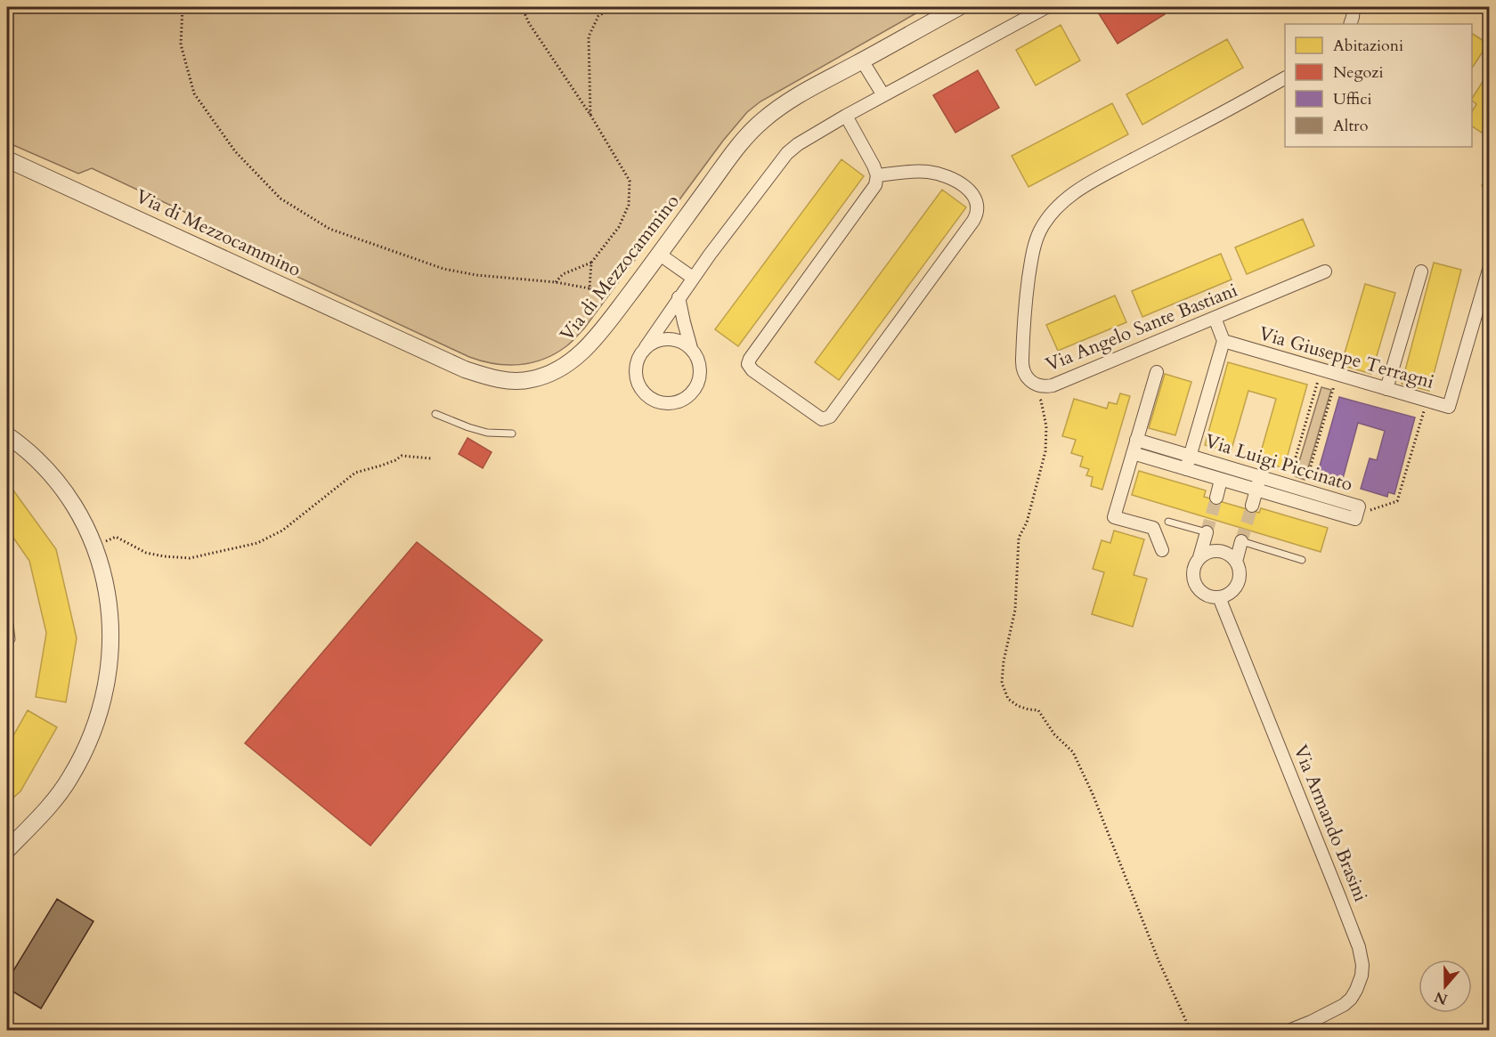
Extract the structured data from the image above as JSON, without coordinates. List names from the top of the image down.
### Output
{
  "streets": {
    "street": [
      "Via di Mezzocammino",
      "Via Angelo Sante Bastiani",
      "Via Giuseppe Terragni",
      "Via Luigi Piccinato",
      "Via Armando Brasini"
    ]
  },
  "legend": [
    "Abitazioni",
    "Negozi",
    "Uffici",
    "Altro"
  ],
  "north": "bottom"
}
